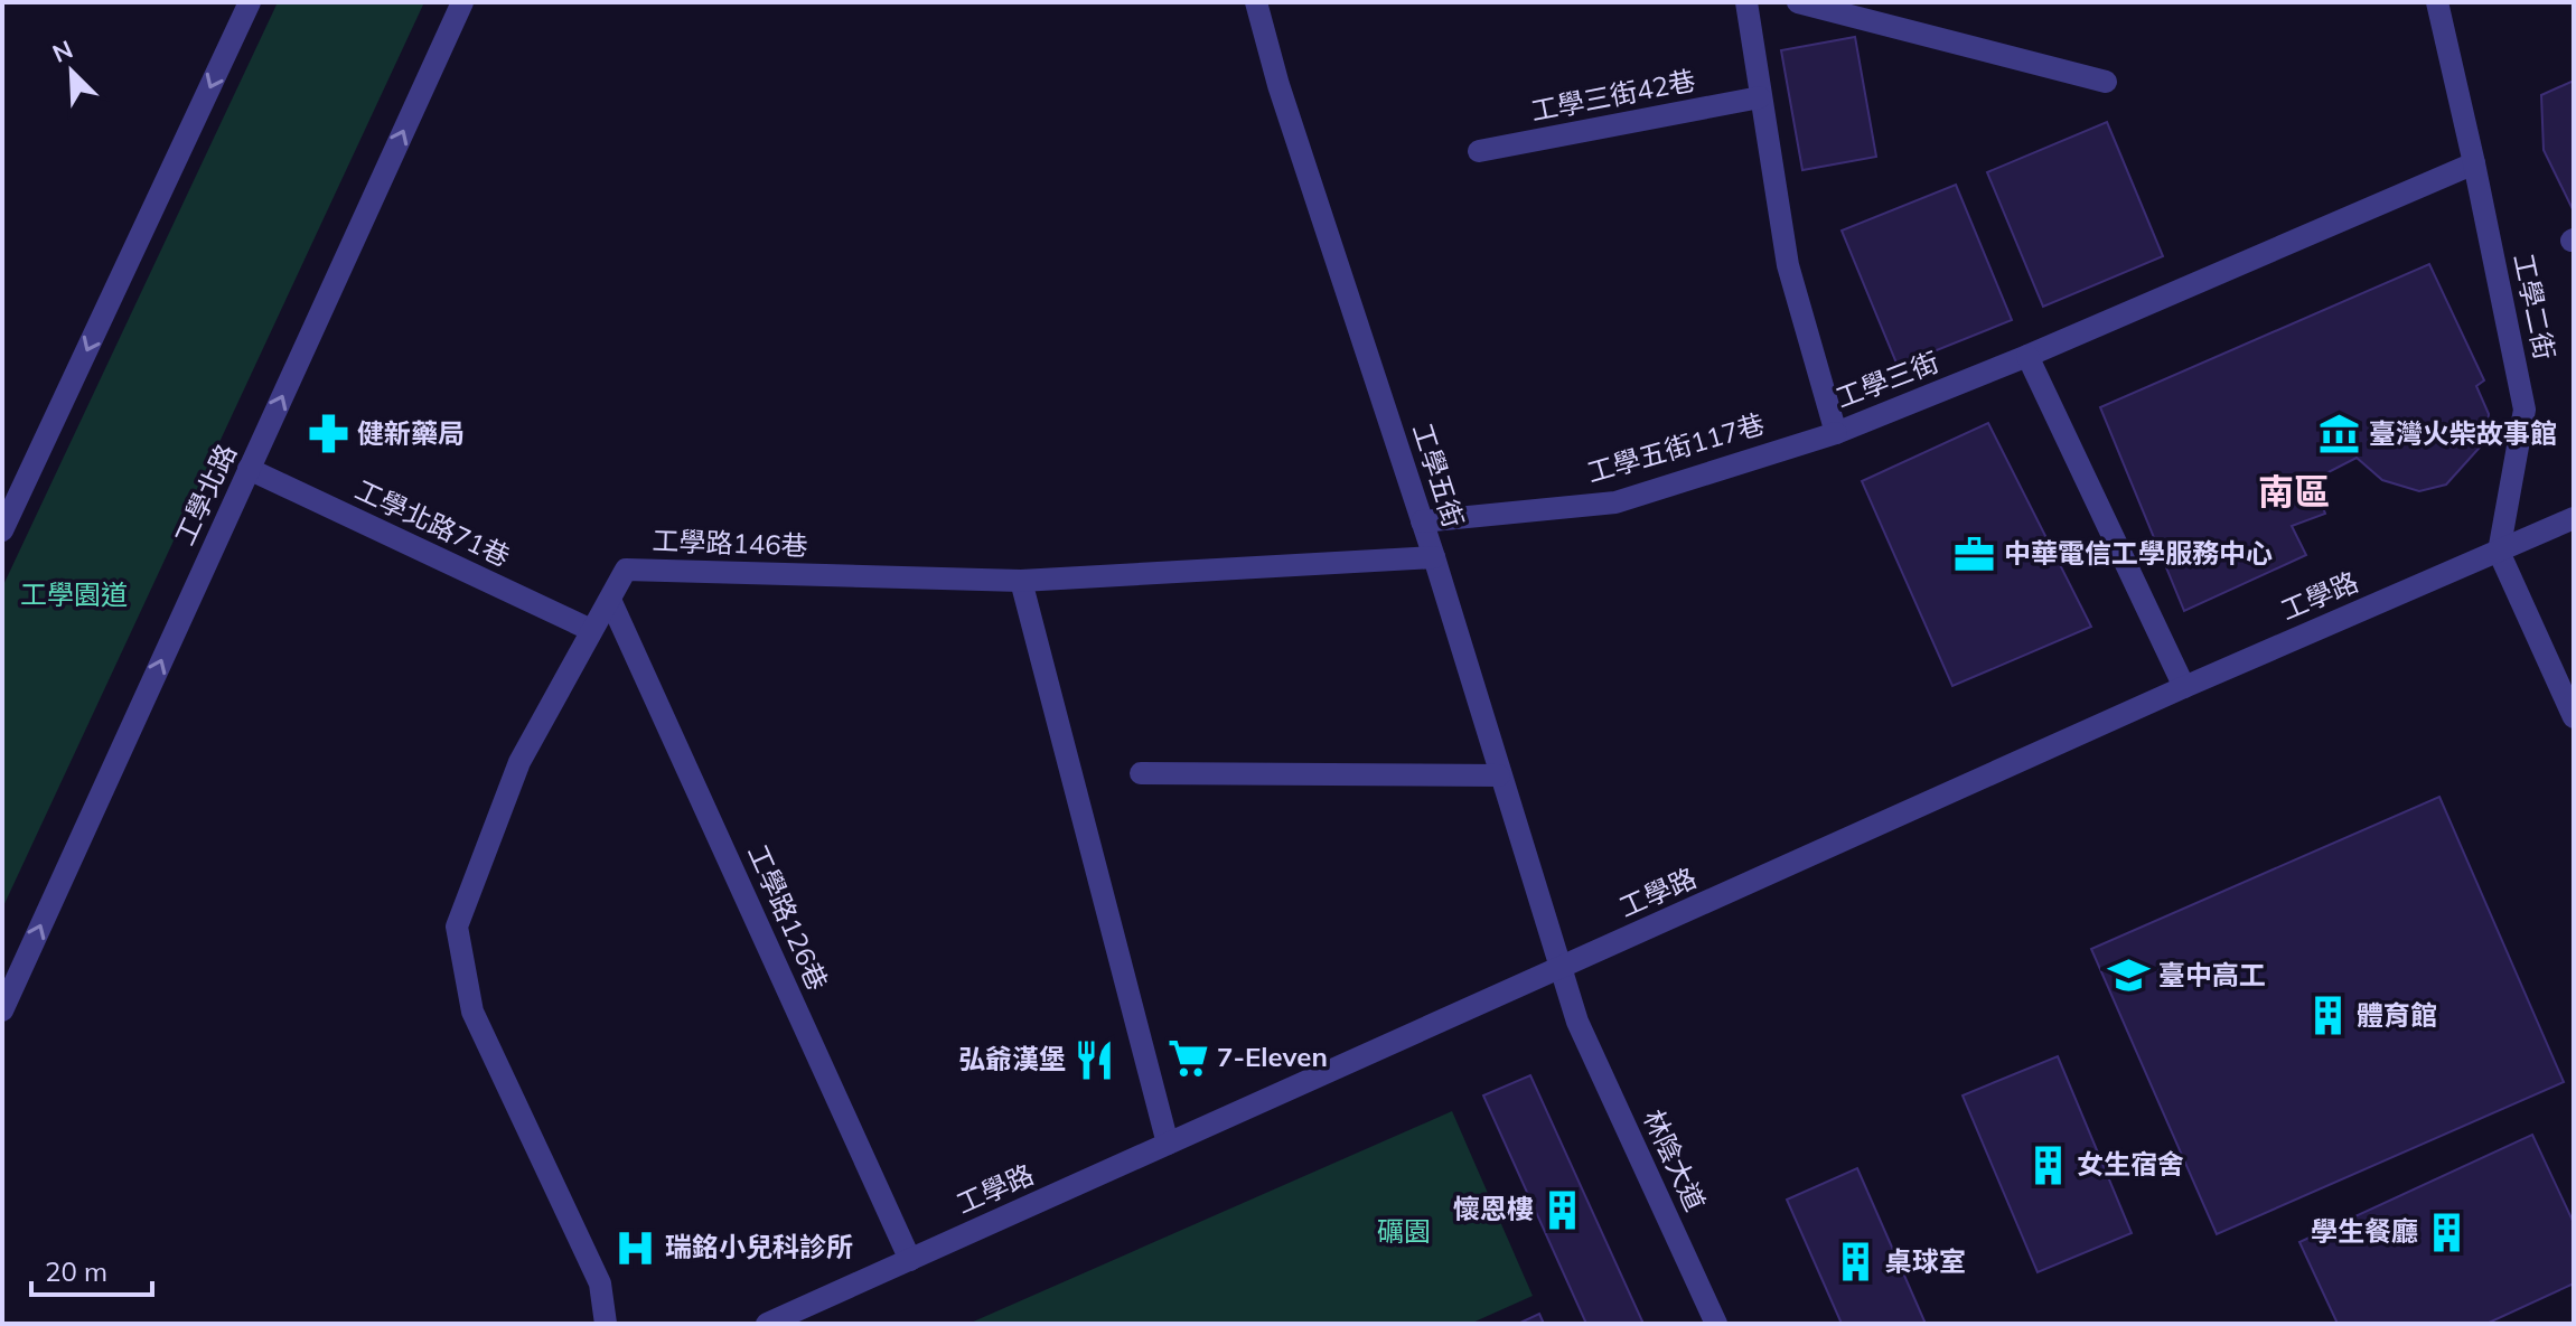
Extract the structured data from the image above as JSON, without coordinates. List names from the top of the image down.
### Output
{
  "streets": {
    "street": [
      "工學三街42巷",
      "工學二街",
      "工學三街",
      "工學五街117巷",
      "工學五街",
      "工學北路",
      "工學北路71巷",
      "工學路146巷",
      "工學路",
      "工學路126巷",
      "林陰大道"
    ]
  },
  "crossings": [
    ["工學三街42巷", "工學三街"],
    ["工學二街", "工學三街"],
    ["工學二街", "工學路"],
    ["工學三街", "工學五街117巷"],
    ["工學五街117巷", "工學五街"],
    ["工學五街", "工學路"],
    ["工學五街", "林陰大道"],
    ["工學北路", "工學北路71巷"],
    ["工學北路71巷", "工學路146巷"],
    ["工學路146巷", "工學路126巷"],
    ["工學路", "工學路126巷"],
    ["工學路", "林陰大道"]
  ],
  "districts": ["南區"],
  "parks": ["工學園道", "礪園"],
  "places": {
    "pharmacy": ["健新藥局"],
    "museum": ["臺灣火柴故事館"],
    "office": ["中華電信工學服務中心"],
    "school or university": ["臺中高工"],
    "building": [
      "體育館",
      "女生宿舍",
      "懷恩樓",
      "學生餐廳",
      "桌球室"
    ],
    "supermarket": ["7-Eleven"],
    "restaurant": ["弘爺漢堡"],
    "hospital": ["瑞銘小兒科診所"]
  },
  "scale_bar": "20 m",
  "north": "top left"
}
